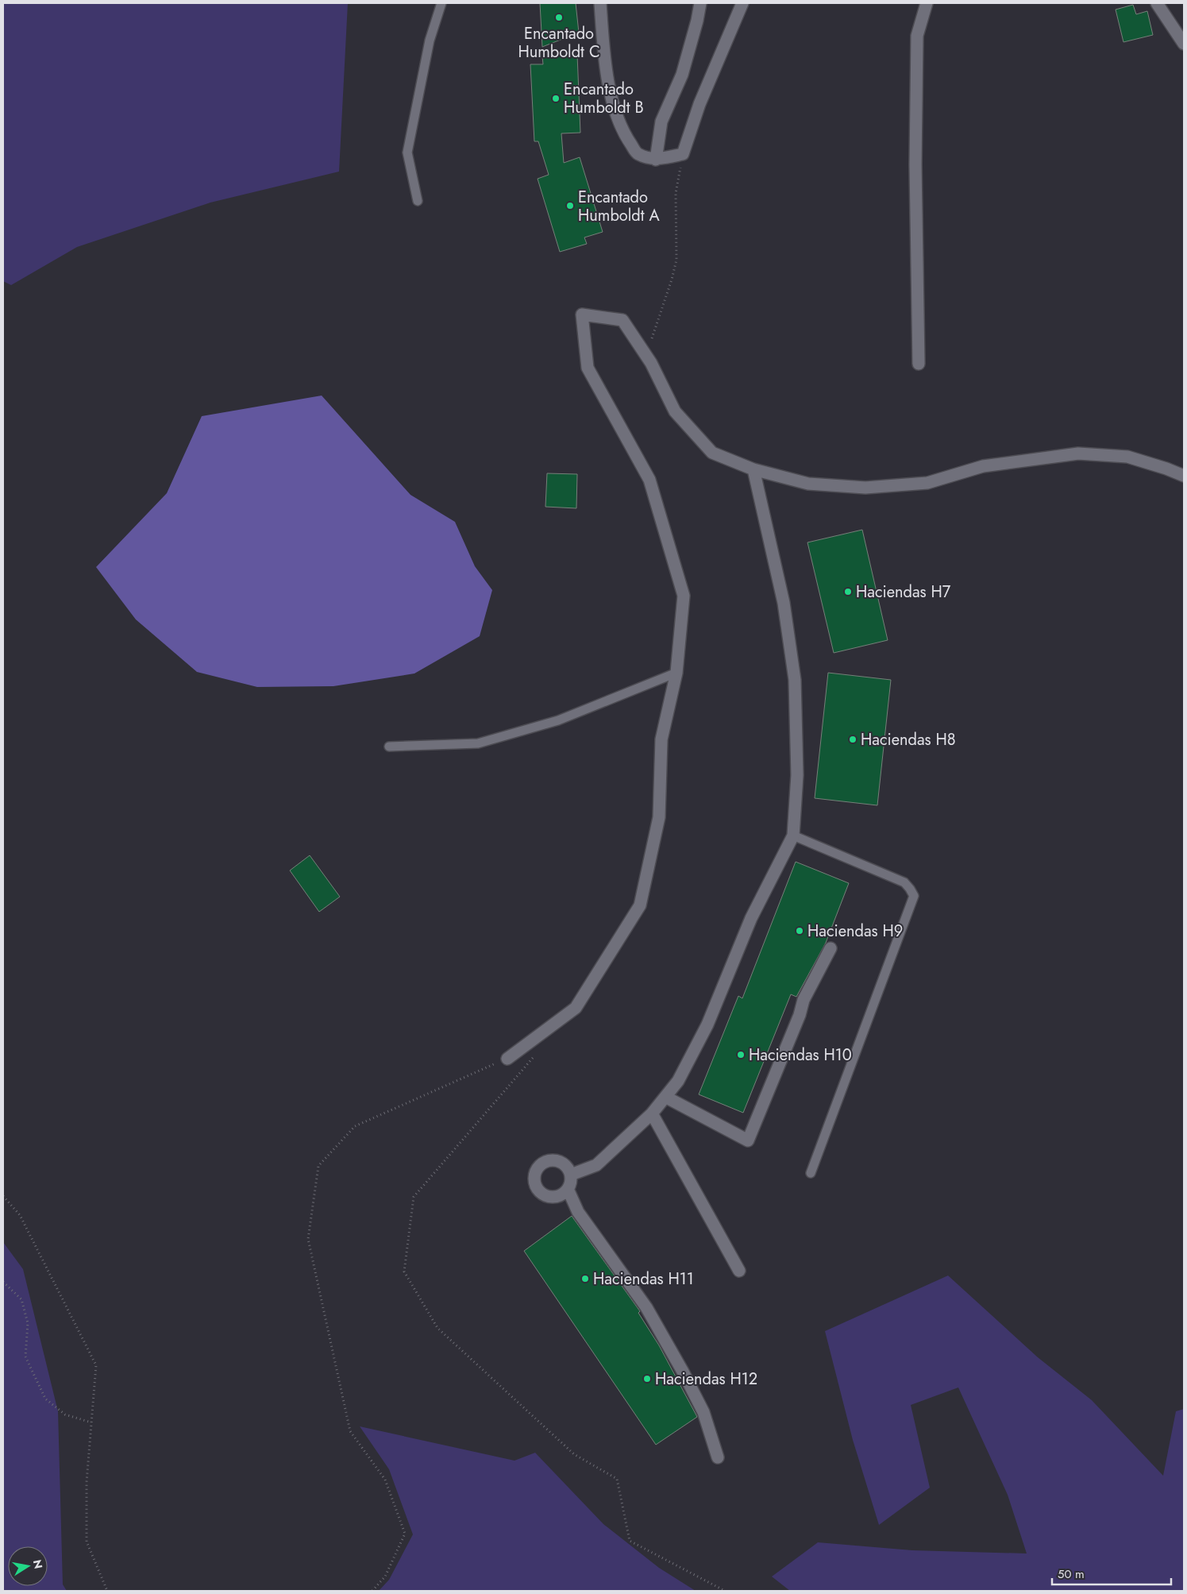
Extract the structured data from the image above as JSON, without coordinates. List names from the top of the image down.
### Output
{
  "places": [
    "Encantado Humboldt C",
    "Encantado Humboldt B",
    "Encantado Humboldt A",
    "Haciendas H7",
    "Haciendas H8",
    "Haciendas H9",
    "Haciendas H10",
    "Haciendas H11",
    "Haciendas H12"
  ],
  "scale_bar": "50 m",
  "north": "right"
}
